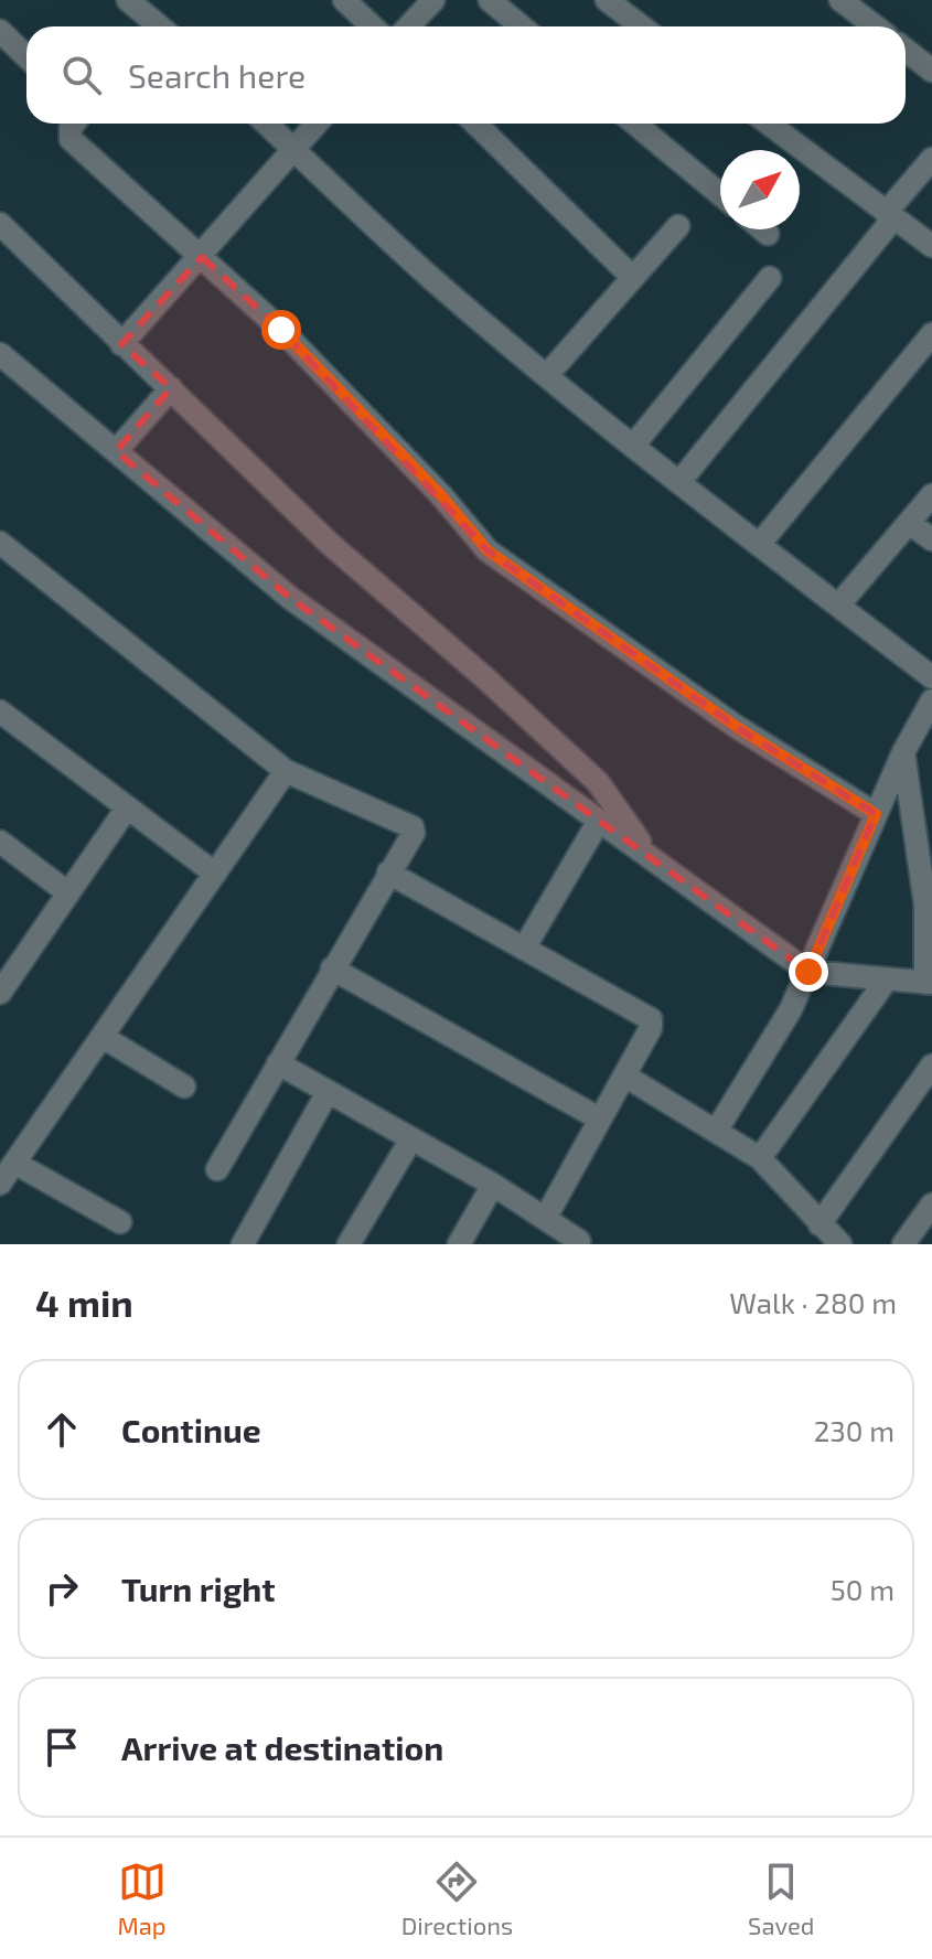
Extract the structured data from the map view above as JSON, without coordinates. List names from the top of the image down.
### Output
{
  "north": "top right",
  "page": {
    "search": "Search here",
    "heading": ["4 min", "Walk · 280 m"],
    "list": [
      ["Continue", "230 m"],
      ["Turn right", "50 m"],
      "Arrive at destination"
    ],
    "nav": ["Map", "Directions", "Saved"]
  }
}
